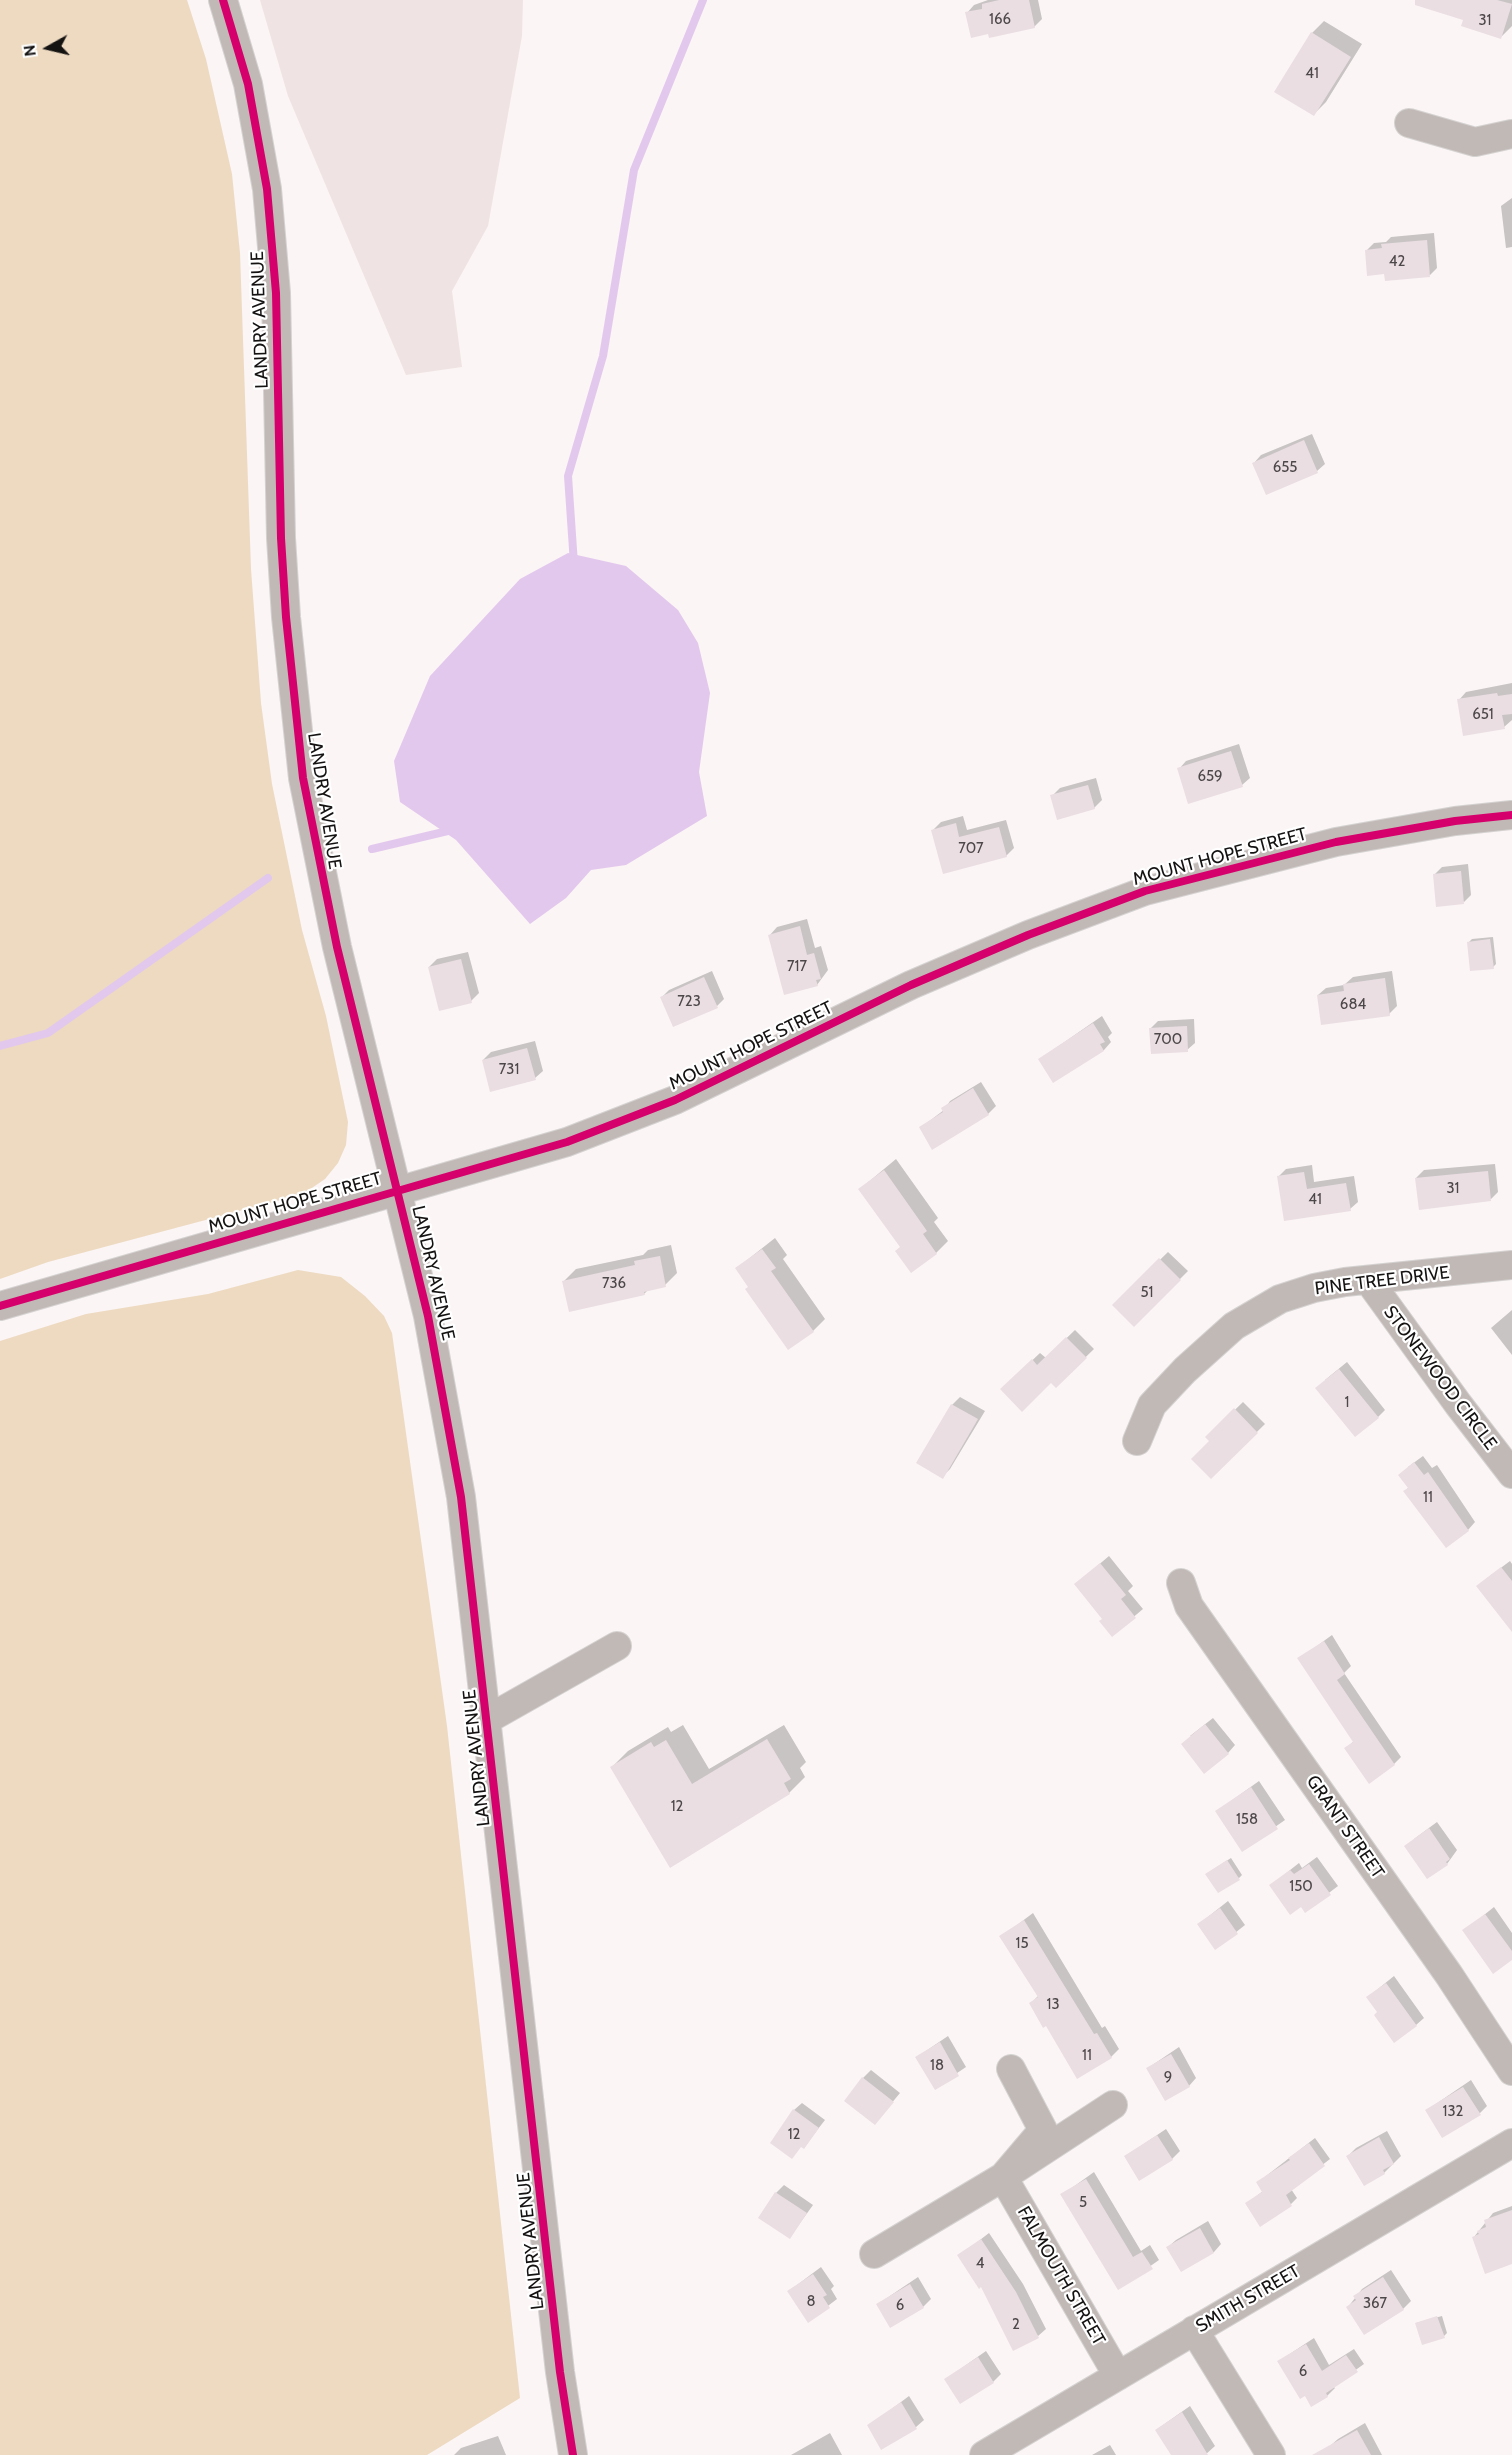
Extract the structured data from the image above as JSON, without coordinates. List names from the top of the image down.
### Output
{
  "streets": {
    "street": [
      "LANDRY AVENUE",
      "MOUNT HOPE STREET",
      "PINE TREE DRIVE",
      "STONEWOOD CIRCLE",
      "GRANT STREET",
      "FALMOUTH STREET",
      "SMITH STREET"
    ]
  },
  "crossings": [
    ["LANDRY AVENUE", "MOUNT HOPE STREET"],
    ["PINE TREE DRIVE", "STONEWOOD CIRCLE"],
    ["FALMOUTH STREET", "SMITH STREET"]
  ],
  "house_numbers": [
    "166",
    "31",
    "41",
    "42",
    "655",
    "651",
    "659",
    "707",
    "717",
    "723",
    "684",
    "700",
    "731",
    "31",
    "41",
    "736",
    "51",
    "1",
    "11",
    "12",
    "158",
    "150",
    "15",
    "13",
    "11",
    "18",
    "9",
    "132",
    "12",
    "5",
    "4",
    "8",
    "367",
    "6",
    "2",
    "6"
  ],
  "north": "left"
}
